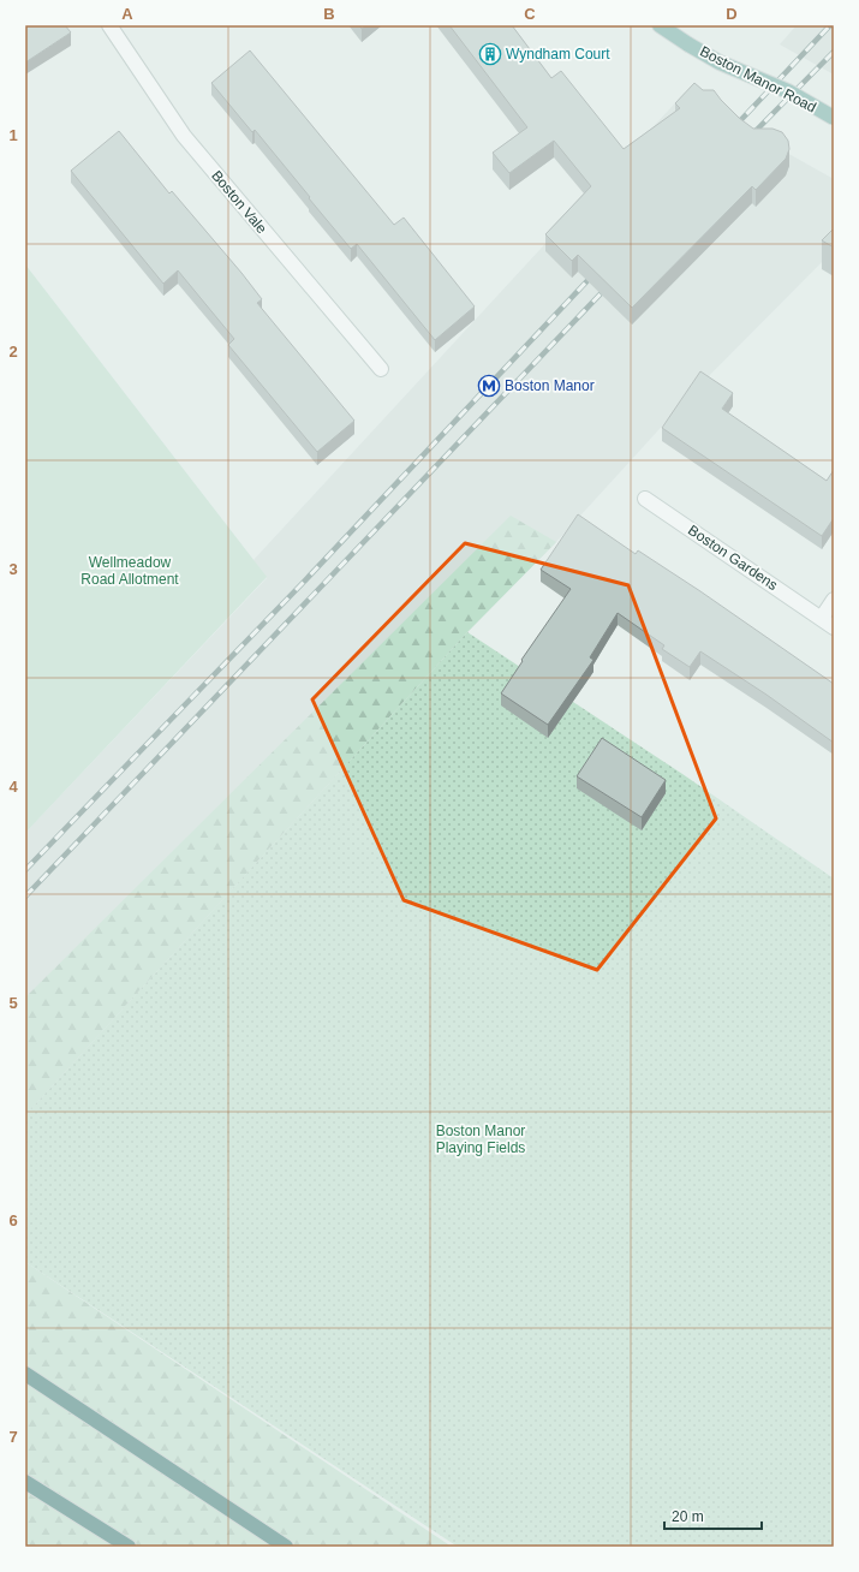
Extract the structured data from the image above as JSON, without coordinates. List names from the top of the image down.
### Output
{
  "streets": {
    "main road": ["Boston Manor Road"],
    "street": ["Boston Vale", "Boston Gardens"]
  },
  "parks": ["Wellmeadow Road Allotment", "Boston Manor Playing Fields"],
  "places": {
    "building": ["Wyndham Court"],
    "metro station": ["Boston Manor"]
  },
  "scale_bar": "20 m",
  "grid": {
    "columns": [
      "A",
      "B",
      "C",
      "D"
    ],
    "rows": [
      "1",
      "2",
      "3",
      "4",
      "5",
      "6",
      "7"
    ]
  }
}
